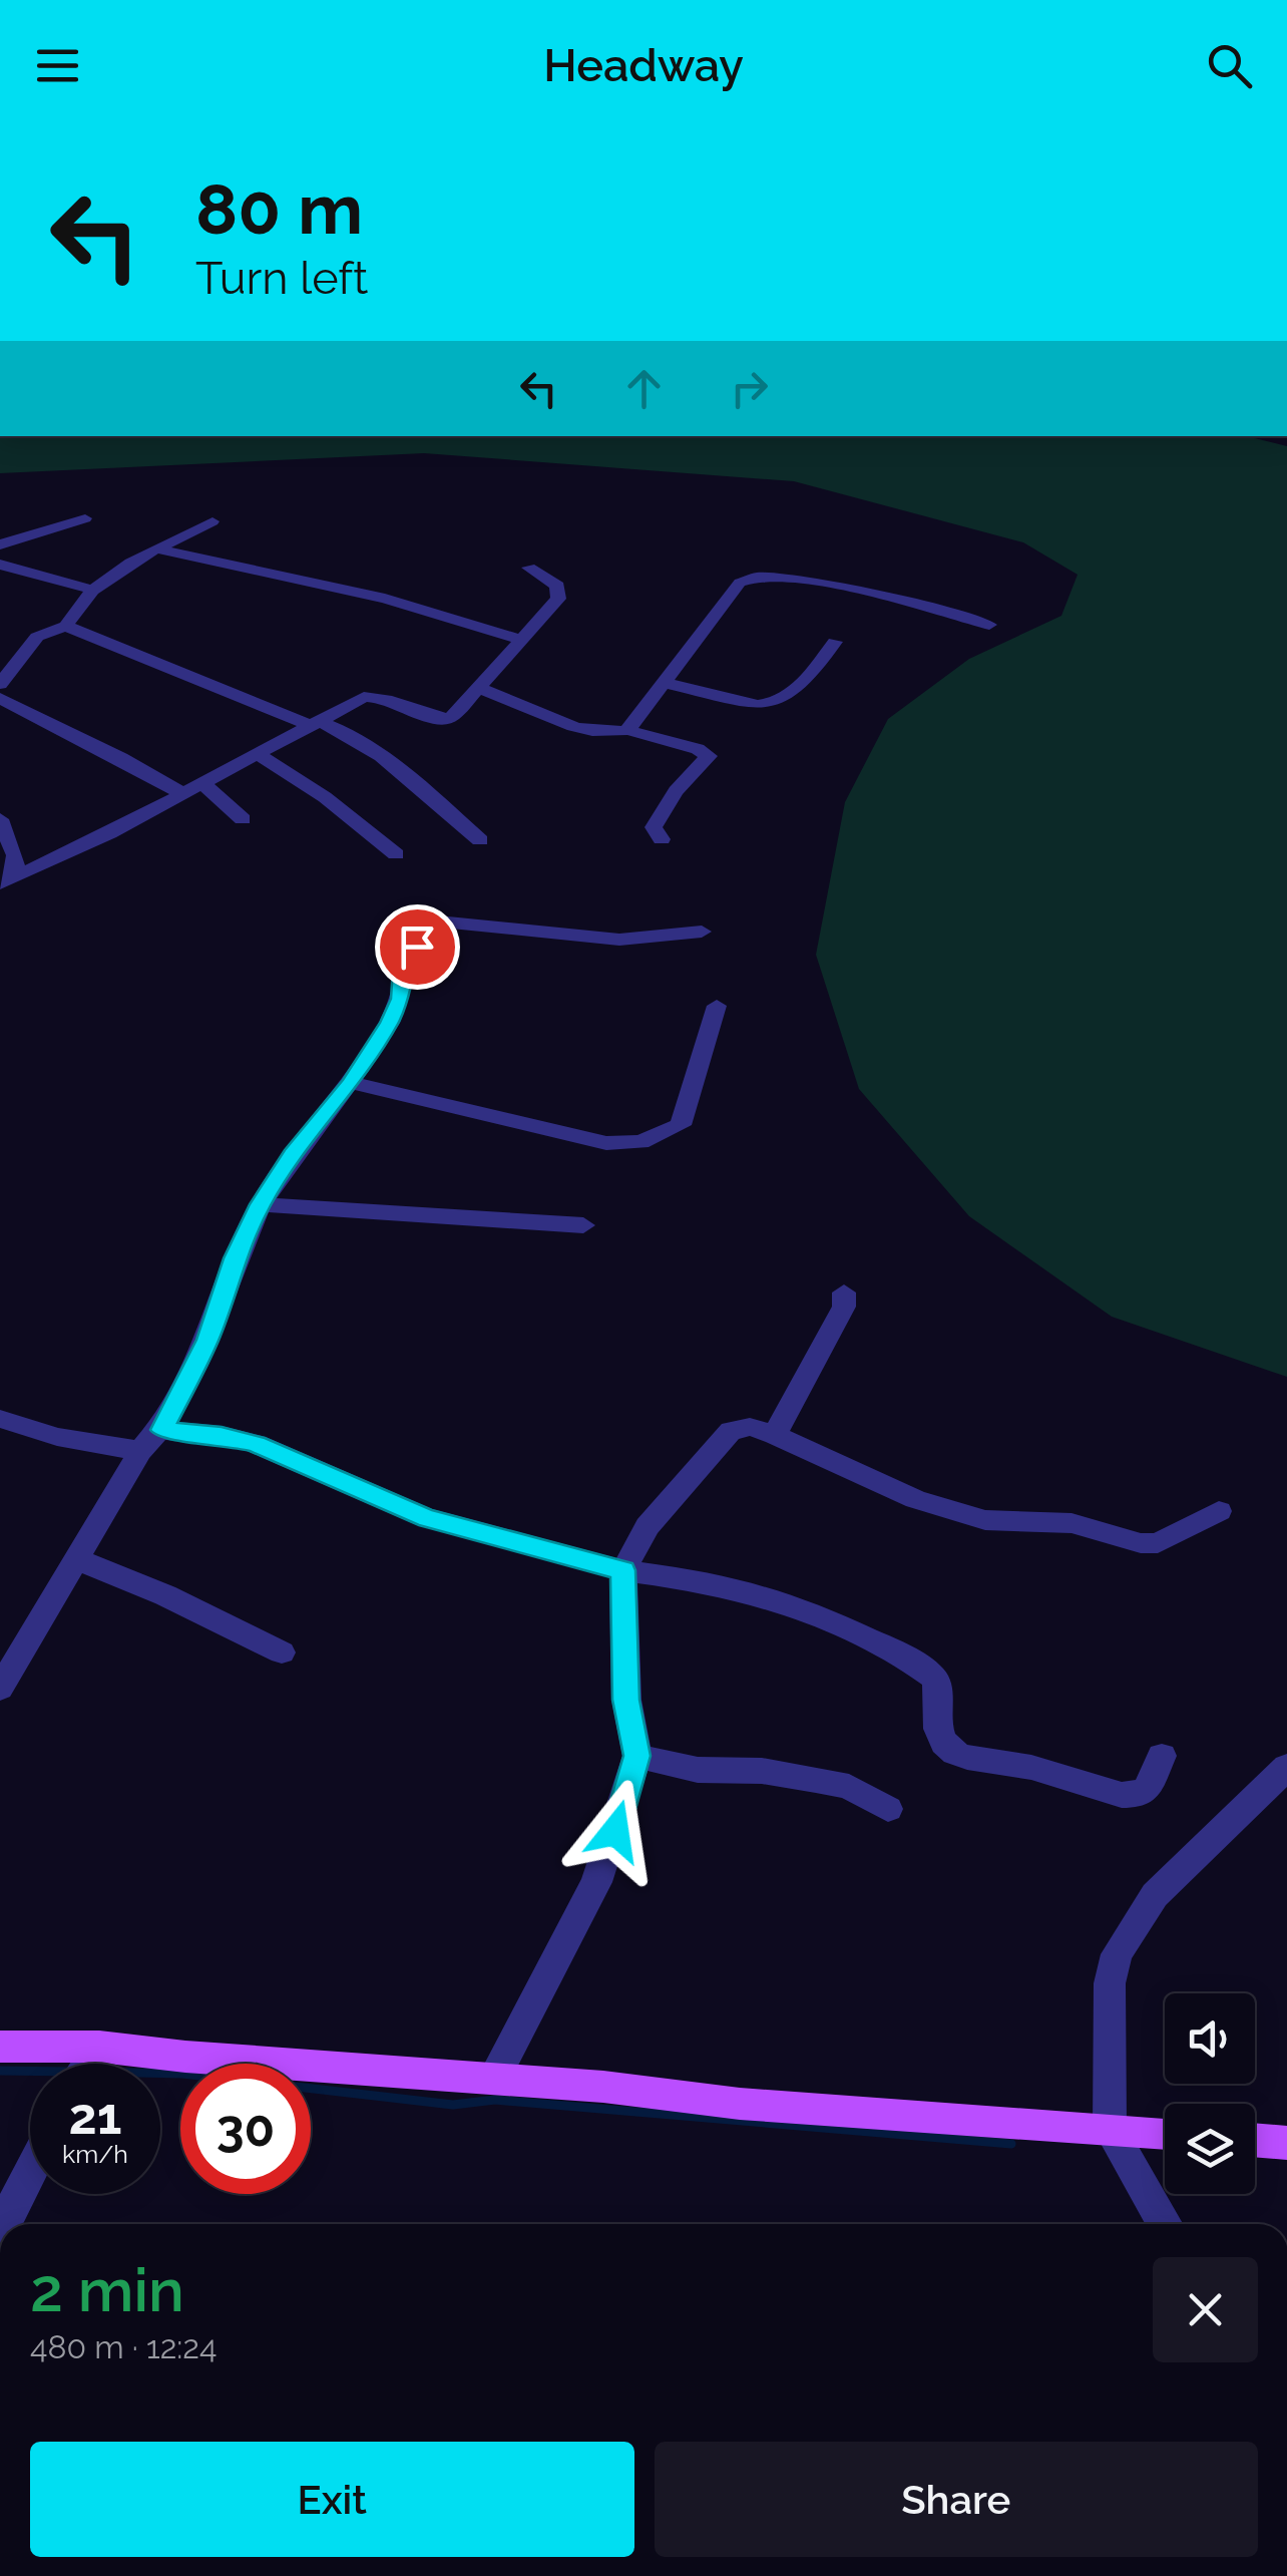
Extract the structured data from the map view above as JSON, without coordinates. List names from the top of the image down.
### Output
{
  "page": {
    "header": "Headway",
    "turn": ["80 m", "Turn left"],
    "speed": "21 km/h",
    "limit": "30",
    "heading": ["2 min", "480 m · 12:24"],
    "buttons": ["Exit", "Share"]
  }
}
